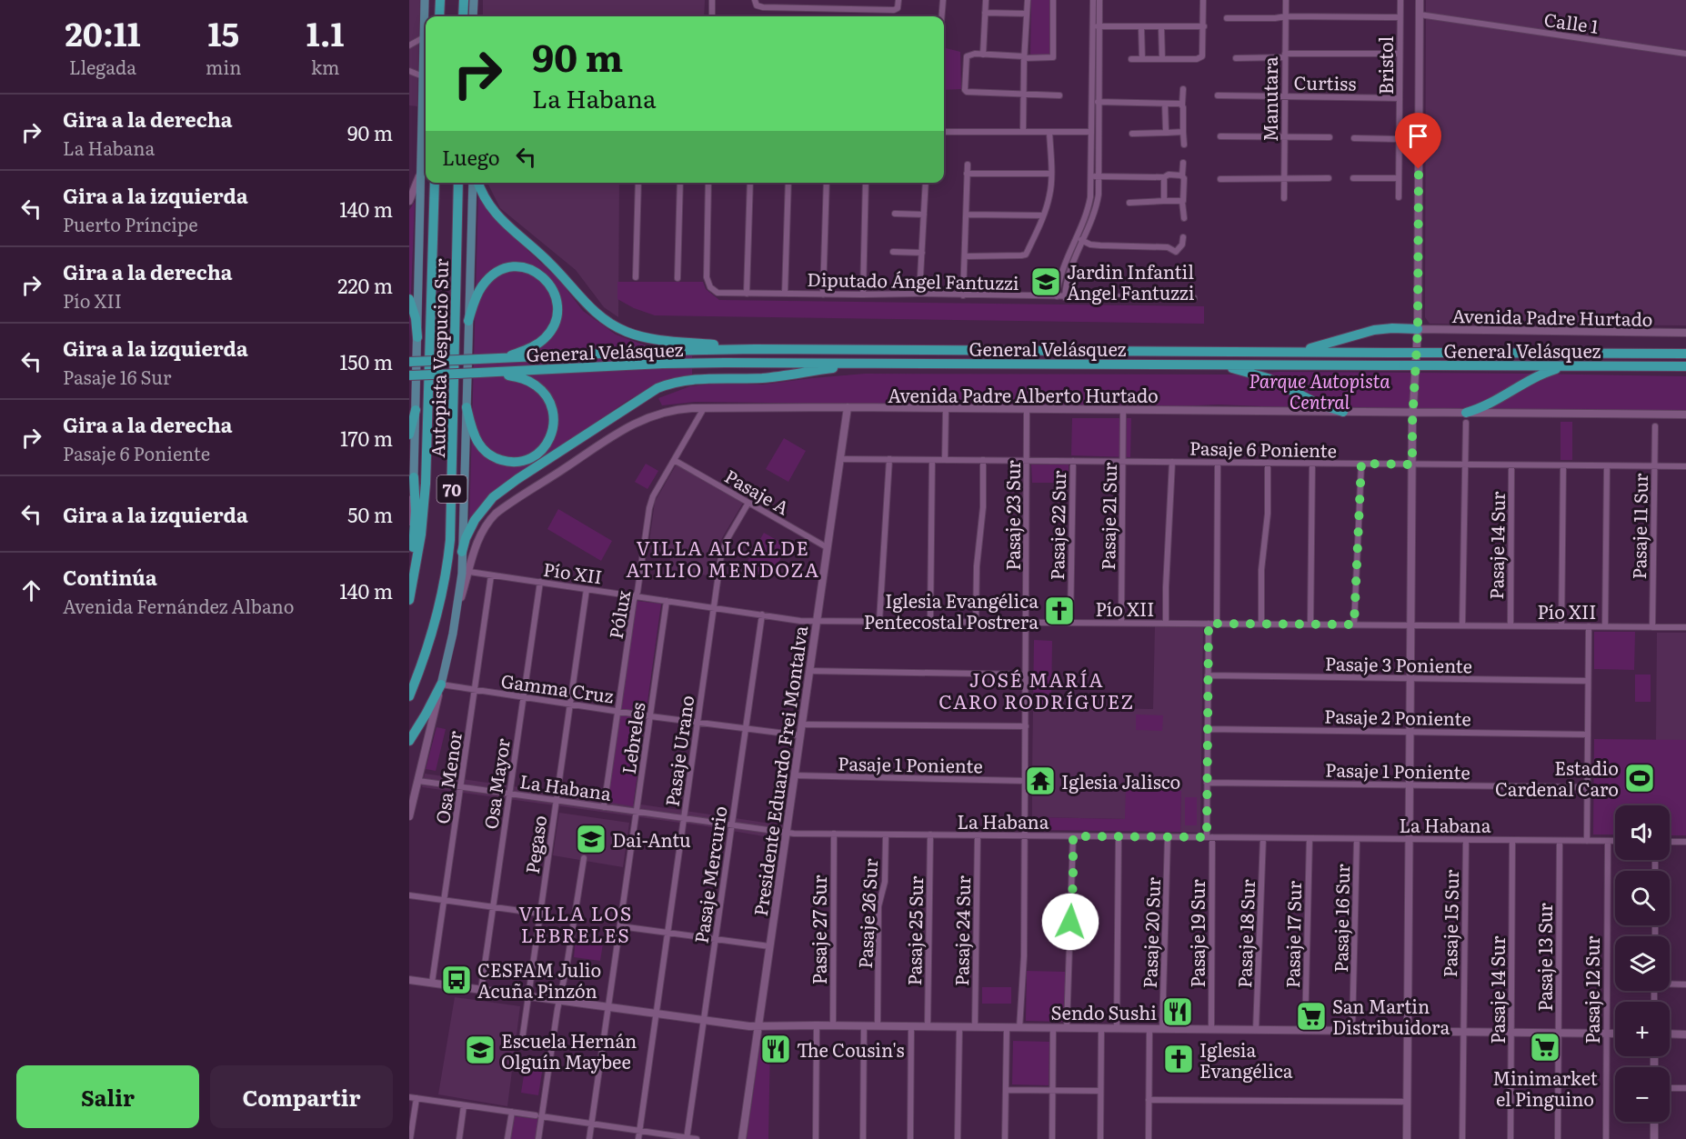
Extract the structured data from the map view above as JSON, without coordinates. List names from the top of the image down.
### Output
{
  "streets": {
    "highway": ["General Velásquez", "Autopista Vespucio Sur", "70"],
    "main road": ["Avenida Padre Hurtado", "Avenida Padre Alberto Hurtado", "Presidente Eduardo Frei Montalva"],
    "street": [
      "Calle 1",
      "Bristol",
      "Curtiss",
      "Manutara",
      "Diputado Ángel Fantuzzi",
      "Pasaje 6 Poniente",
      "Pasaje A",
      "Pasaje 23 Sur",
      "Pasaje 21 Sur",
      "Pasaje 22 Sur",
      "Pasaje 11 Sur",
      "Pasaje 14 Sur",
      "Pío XII",
      "Pólux",
      "Pasaje 3 Poniente",
      "Gamma Cruz",
      "Pasaje 2 Poniente",
      "Lebreles",
      "Pasaje Urano",
      "Pasaje 1 Poniente",
      "Osa Menor",
      "Osa Mayor",
      "La Habana",
      "Pegaso",
      "Pasaje Mercurio",
      "Pasaje 26 Sur",
      "Pasaje 16 Sur",
      "Pasaje 15 Sur",
      "Pasaje 27 Sur",
      "Pasaje 25 Sur",
      "Pasaje 24 Sur",
      "Pasaje 20 Sur",
      "Pasaje 19 Sur",
      "Pasaje 18 Sur",
      "Pasaje 17 Sur",
      "Pasaje 13 Sur",
      "Pasaje 12 Sur"
    ]
  },
  "crossings": [
    ["Bristol", "Curtiss"],
    ["Curtiss", "Manutara"],
    ["Avenida Padre Alberto Hurtado", "Pasaje 23 Sur"],
    ["Avenida Padre Alberto Hurtado", "Pasaje 21 Sur"],
    ["Avenida Padre Alberto Hurtado", "Pío XII"],
    ["Avenida Padre Alberto Hurtado", "Pólux"],
    ["Avenida Padre Alberto Hurtado", "Presidente Eduardo Frei Montalva"],
    ["Pasaje 6 Poniente", "Pasaje 23 Sur"],
    ["Pasaje 6 Poniente", "Pasaje 21 Sur"],
    ["Pasaje 6 Poniente", "Pasaje 22 Sur"],
    ["Pasaje 6 Poniente", "Pasaje 11 Sur"],
    ["Pasaje 6 Poniente", "Pasaje 14 Sur"],
    ["Pasaje 6 Poniente", "Presidente Eduardo Frei Montalva"],
    ["Pasaje A", "Pólux"],
    ["Pasaje A", "Pasaje Urano"],
    ["Pasaje A", "Presidente Eduardo Frei Montalva"],
    ["Pasaje 23 Sur", "Pío XII"],
    ["Pasaje 23 Sur", "Pasaje 1 Poniente"],
    ["Pasaje 23 Sur", "La Habana"],
    ["Pasaje 21 Sur", "Pío XII"],
    ["Pasaje 22 Sur", "Pío XII"],
    ["Pasaje 11 Sur", "Pío XII"],
    ["Pasaje 14 Sur", "Pío XII"],
    ["Pasaje 14 Sur", "La Habana"],
    ["Pío XII", "Pólux"],
    ["Pío XII", "Lebreles"],
    ["Pío XII", "Pasaje Urano"],
    ["Pío XII", "Presidente Eduardo Frei Montalva"],
    ["Pío XII", "Osa Menor"],
    ["Pío XII", "Osa Mayor"],
    ["Pío XII", "Pegaso"],
    ["Pío XII", "Pasaje Mercurio"],
    ["Pío XII", "Pasaje 19 Sur"],
    ["Pólux", "Gamma Cruz"],
    ["Pólux", "La Habana"],
    ["Pasaje 3 Poniente", "Pasaje 19 Sur"],
    ["Gamma Cruz", "Lebreles"],
    ["Gamma Cruz", "Pasaje Urano"],
    ["Gamma Cruz", "Presidente Eduardo Frei Montalva"],
    ["Gamma Cruz", "Osa Menor"],
    ["Gamma Cruz", "Osa Mayor"],
    ["Gamma Cruz", "Pegaso"],
    ["Gamma Cruz", "Pasaje Mercurio"],
    ["Pasaje 2 Poniente", "Pasaje 19 Sur"],
    ["Lebreles", "La Habana"],
    ["Pasaje Urano", "La Habana"],
    ["Pasaje 1 Poniente", "Presidente Eduardo Frei Montalva"],
    ["Pasaje 1 Poniente", "Pasaje 19 Sur"],
    ["Presidente Eduardo Frei Montalva", "La Habana"],
    ["Osa Menor", "La Habana"],
    ["Osa Mayor", "La Habana"],
    ["La Habana", "Pegaso"],
    ["La Habana", "Pasaje Mercurio"],
    ["La Habana", "Pasaje 26 Sur"],
    ["La Habana", "Pasaje 16 Sur"],
    ["La Habana", "Pasaje 15 Sur"],
    ["La Habana", "Pasaje 27 Sur"],
    ["La Habana", "Pasaje 25 Sur"],
    ["La Habana", "Pasaje 24 Sur"],
    ["La Habana", "Pasaje 20 Sur"],
    ["La Habana", "Pasaje 19 Sur"],
    ["La Habana", "Pasaje 18 Sur"],
    ["La Habana", "Pasaje 17 Sur"],
    ["La Habana", "Pasaje 13 Sur"],
    ["La Habana", "Pasaje 12 Sur"]
  ],
  "districts": ["VILLA ALCALDE ATILIO MENDOZA", "JOSÉ MARÍA CARO RODRÍGUEZ", "VILLA LOS LEBRELES"],
  "parks": ["Parque Autopista Central"],
  "places": {
    "school or university": ["Jardin Infantil Ángel Fantuzzi", "Dai-Antu", "Escuela Hernán Olguín Maybee"],
    "church": ["Iglesia Evangélica Pentecostal Postrera", "Iglesia Evangélica"],
    "sports": ["Estadio Cardenal Caro"],
    "temple": ["Iglesia Jalisco"],
    "bus stop": ["CESFAM Julio Acuña Pinzón"],
    "restaurant": ["Sendo Sushi", "The Cousin's"],
    "supermarket": ["San Martin Distribuidora", "Minimarket el Pinguino"]
  },
  "page": {
    "eta": [
      "20:11",
      "Llegada",
      "15",
      "min",
      "1.1",
      "km"
    ],
    "turn": ["90 m", "La Habana"],
    "list": [
      {
        "name": "Gira a la derecha",
        "note": "La Habana",
        "value": "90 m"
      },
      {
        "name": "Gira a la izquierda",
        "note": "Puerto Príncipe",
        "value": "140 m"
      },
      {
        "name": "Gira a la derecha",
        "note": "Pío XII",
        "value": "220 m"
      },
      {
        "name": "Gira a la izquierda",
        "note": "Pasaje 16 Sur",
        "value": "150 m"
      },
      {
        "name": "Gira a la derecha",
        "note": "Pasaje 6 Poniente",
        "value": "170 m"
      },
      {
        "name": "Gira a la izquierda",
        "value": "50 m"
      },
      {
        "name": "Continúa",
        "note": "Avenida Fernández Albano",
        "value": "140 m"
      }
    ],
    "then": "Luego",
    "map_buttons": ["+", "−"],
    "buttons": ["Salir", "Compartir"]
  }
}
